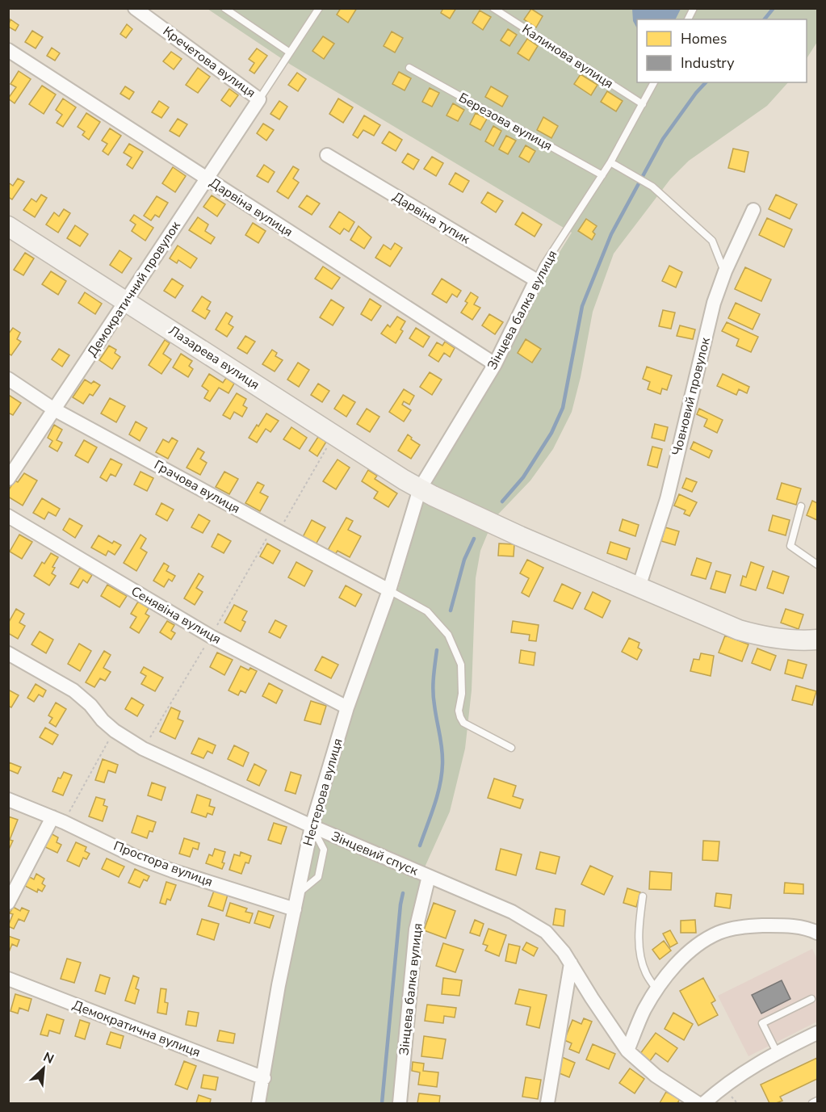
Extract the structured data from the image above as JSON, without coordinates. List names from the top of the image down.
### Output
{
  "streets": {
    "street": [
      "Кречетова вулиця",
      "Дарвіна вулиця",
      "Дарвіна тупик",
      "Демократичний провулок",
      "Зінцева балка вулиця",
      "Лазарева вулиця",
      "Човновий провулок",
      "Грачова вулиця",
      "Сенявіна вулиця",
      "Нестерова вулиця",
      "Зінцевий спуск",
      "Простора вулиця",
      "Демократична вулиця"
    ],
    "lane": ["Калинова вулиця", "Березова вулиця"]
  },
  "crossings": [
    ["Калинова вулиця", "Зінцева балка вулиця"],
    ["Кречетова вулиця", "Демократичний провулок"],
    ["Березова вулиця", "Зінцева балка вулиця"],
    ["Дарвіна вулиця", "Демократичний провулок"],
    ["Дарвіна вулиця", "Зінцева балка вулиця"],
    ["Дарвіна тупик", "Зінцева балка вулиця"],
    ["Демократичний провулок", "Лазарева вулиця"],
    ["Демократичний провулок", "Грачова вулиця"],
    ["Зінцева балка вулиця", "Лазарева вулиця"],
    ["Зінцева балка вулиця", "Нестерова вулиця"],
    ["Зінцева балка вулиця", "Зінцевий спуск"],
    ["Лазарева вулиця", "Нестерова вулиця"],
    ["Грачова вулиця", "Нестерова вулиця"],
    ["Сенявіна вулиця", "Нестерова вулиця"],
    ["Нестерова вулиця", "Зінцевий спуск"],
    ["Нестерова вулиця", "Простора вулиця"],
    ["Нестерова вулиця", "Демократична вулиця"]
  ],
  "legend": ["Homes", "Industry"],
  "north": "top right"
}
